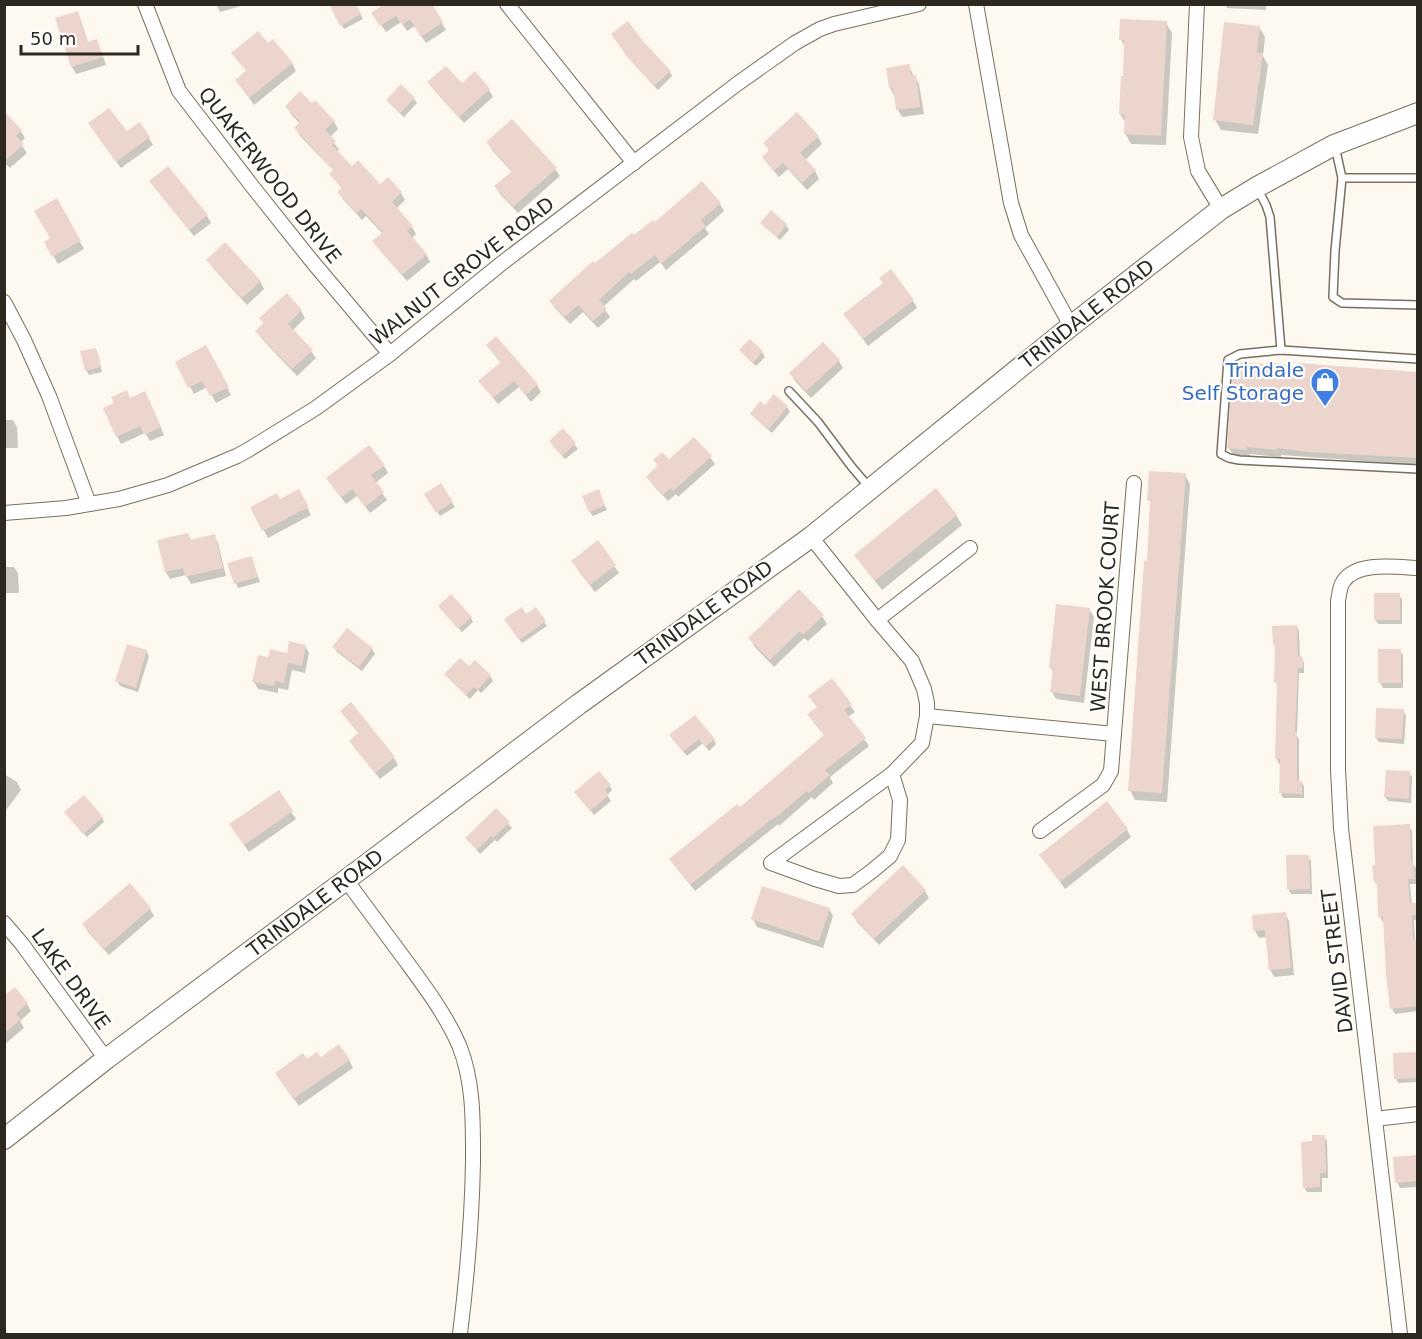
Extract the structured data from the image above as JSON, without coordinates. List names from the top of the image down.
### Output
{
  "streets": {
    "main road": ["TRINDALE ROAD"],
    "street": [
      "QUAKERWOOD DRIVE",
      "WALNUT GROVE ROAD",
      "WEST BROOK COURT",
      "DAVID STREET",
      "LAKE DRIVE"
    ]
  },
  "crossings": [
    ["QUAKERWOOD DRIVE", "WALNUT GROVE ROAD"],
    ["TRINDALE ROAD", "LAKE DRIVE"]
  ],
  "places": {
    "shop": ["Trindale Self Storage"]
  },
  "scale_bar": "50 m"
}
